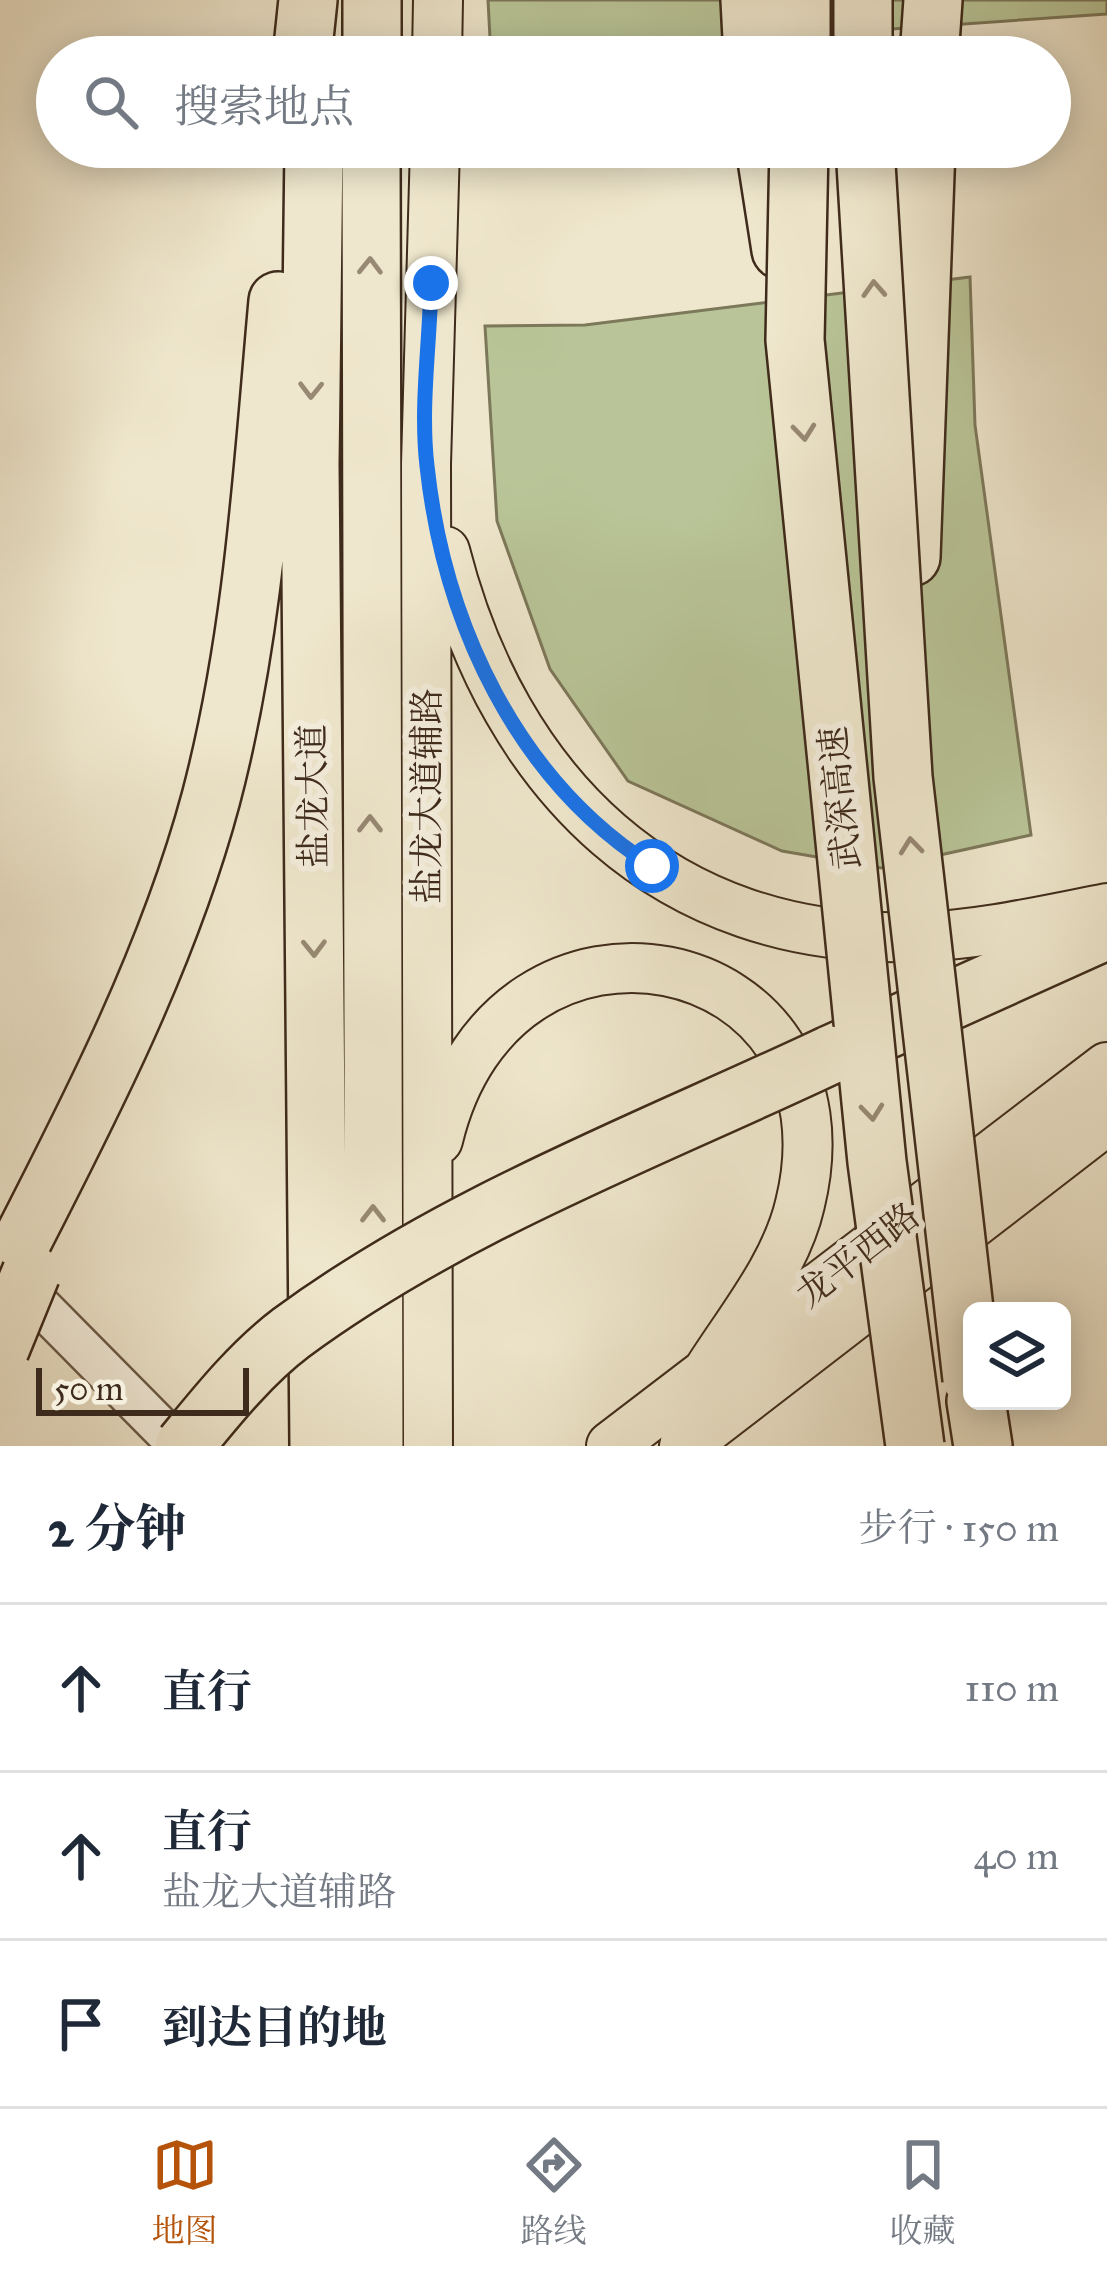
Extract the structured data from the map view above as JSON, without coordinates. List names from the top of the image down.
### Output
{
  "streets": {
    "highway": ["盐龙大道", "武深高速"],
    "main road": ["盐龙大道辅路", "龙平西路"]
  },
  "scale_bar": "50 m",
  "page": {
    "search": "搜索地点",
    "scale": "50 m",
    "heading": ["2 分钟", "步行 · 150 m"],
    "list": [
      ["直行", "110 m"],
      ["直行", "盐龙大道辅路", "40 m"],
      "到达目的地"
    ],
    "nav": ["地图", "路线", "收藏"]
  }
}
